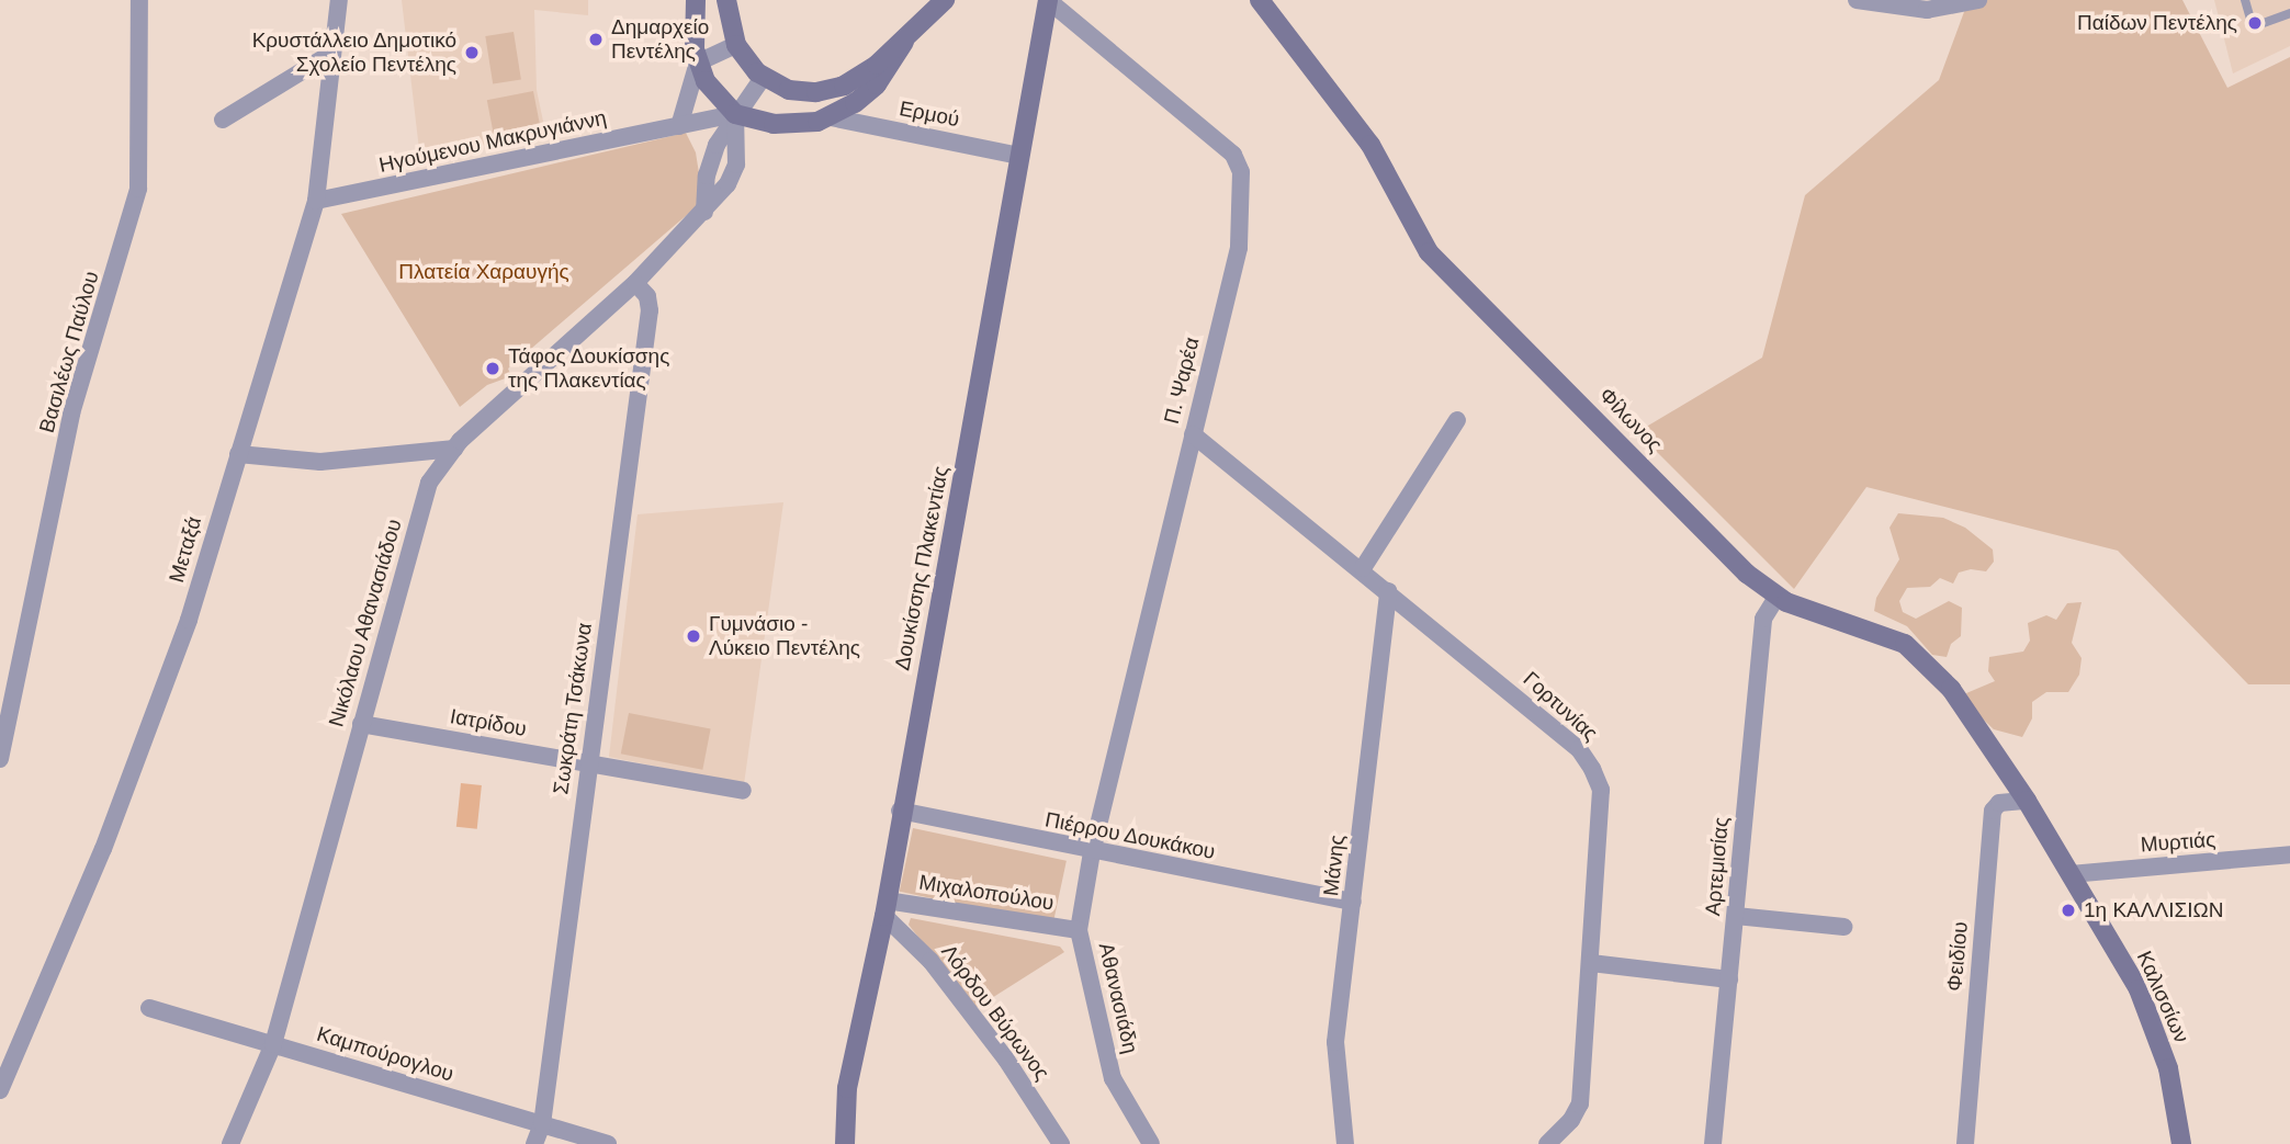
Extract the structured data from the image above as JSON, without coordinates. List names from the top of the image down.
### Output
{
  "streets": {
    "main road": ["Φίλωνος", "Δουκίσσης Πλακεντίας", "Καλισσίων"],
    "street": [
      "Ερμού",
      "Ηγούμενου Μακρυγιάννη",
      "Βασιλέως Παύλου",
      "Π. Ψαρέα",
      "Μεταξά",
      "Νικόλαου Αθανασιάδου",
      "Γορτυνίας",
      "Σωκράτη Τσάκωνα",
      "Ιατρίδου",
      "Πιέρρου Δουκάκου",
      "Μυρτιάς",
      "Μάνης",
      "Αρτεμισίας",
      "Μιχαλοπούλου",
      "Φειδίου",
      "Αθανασιάδη",
      "Λόρδου Βύρωνος",
      "Καμπούρογλου"
    ]
  },
  "crossings": [
    ["Ερμού", "Δουκίσσης Πλακεντίας"],
    ["Ηγούμενου Μακρυγιάννη", "Μεταξά"],
    ["Ηγούμενου Μακρυγιάννη", "Νικόλαου Αθανασιάδου"],
    ["Π. Ψαρέα", "Δουκίσσης Πλακεντίας"],
    ["Π. Ψαρέα", "Γορτυνίας"],
    ["Π. Ψαρέα", "Πιέρρου Δουκάκου"],
    ["Π. Ψαρέα", "Αθανασιάδη"],
    ["Φίλωνος", "Αρτεμισίας"],
    ["Φίλωνος", "Φειδίου"],
    ["Φίλωνος", "Καλισσίων"],
    ["Δουκίσσης Πλακεντίας", "Πιέρρου Δουκάκου"],
    ["Δουκίσσης Πλακεντίας", "Μιχαλοπούλου"],
    ["Δουκίσσης Πλακεντίας", "Λόρδου Βύρωνος"],
    ["Νικόλαου Αθανασιάδου", "Σωκράτη Τσάκωνα"],
    ["Νικόλαου Αθανασιάδου", "Ιατρίδου"],
    ["Νικόλαου Αθανασιάδου", "Καμπούρογλου"],
    ["Γορτυνίας", "Μάνης"],
    ["Σωκράτη Τσάκωνα", "Ιατρίδου"],
    ["Σωκράτη Τσάκωνα", "Καμπούρογλου"],
    ["Πιέρρου Δουκάκου", "Μάνης"],
    ["Πιέρρου Δουκάκου", "Αθανασιάδη"],
    ["Μυρτιάς", "Καλισσίων"],
    ["Μιχαλοπούλου", "Αθανασιάδη"],
    ["Μιχαλοπούλου", "Λόρδου Βύρωνος"],
    ["Φειδίου", "Καλισσίων"]
  ],
  "parks": ["Πλατεία Χαραυγής"],
  "places": [
    "Παίδων Πεντέλης",
    "Δημαρχείο Πεντέλης",
    "Κρυστάλλειο Δημοτικό Σχολείο Πεντέλης",
    "Τάφος Δουκίσσης της Πλακεντίας",
    "Γυμνάσιο - Λύκειο Πεντέλης",
    "1η ΚΑΛΛΙΣΙΩΝ"
  ]
}
